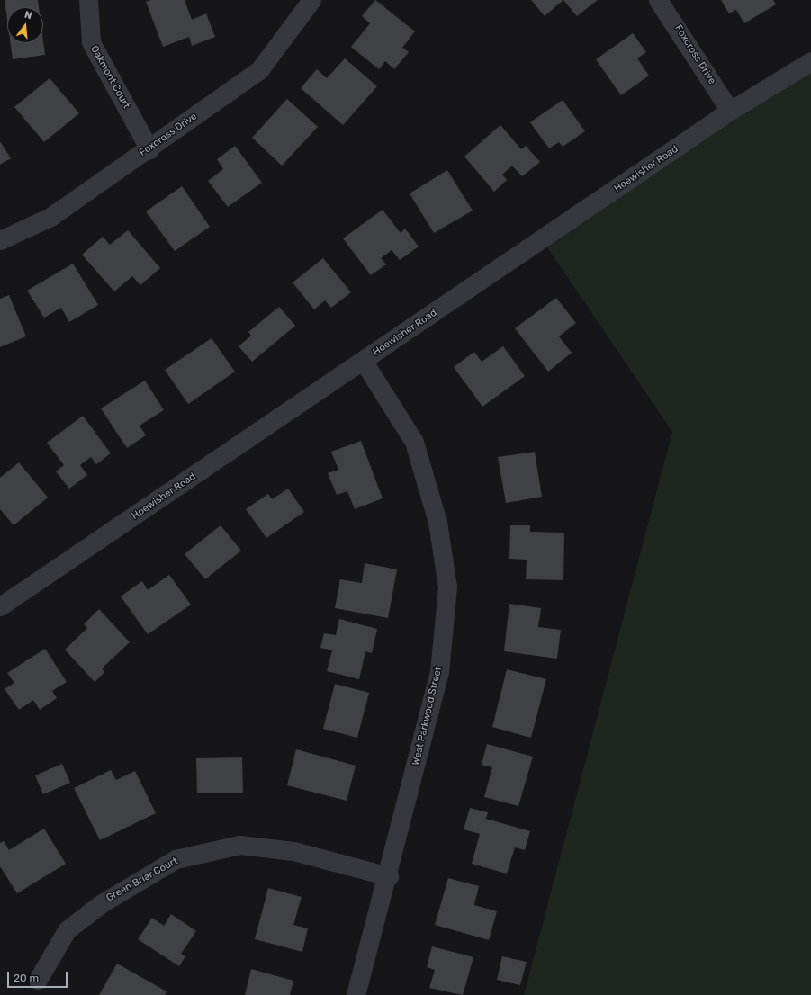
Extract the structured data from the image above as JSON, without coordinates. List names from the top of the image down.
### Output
{
  "streets": {
    "street": [
      "Foxcross Drive",
      "Oakmont Court",
      "Hoewisher Road",
      "West Parkwood Street",
      "Green Briar Court"
    ]
  },
  "crossings": [
    ["Foxcross Drive", "Oakmont Court"],
    ["Foxcross Drive", "Hoewisher Road"],
    ["Hoewisher Road", "West Parkwood Street"],
    ["West Parkwood Street", "Green Briar Court"]
  ],
  "scale_bar": "20 m",
  "north": "top"
}
